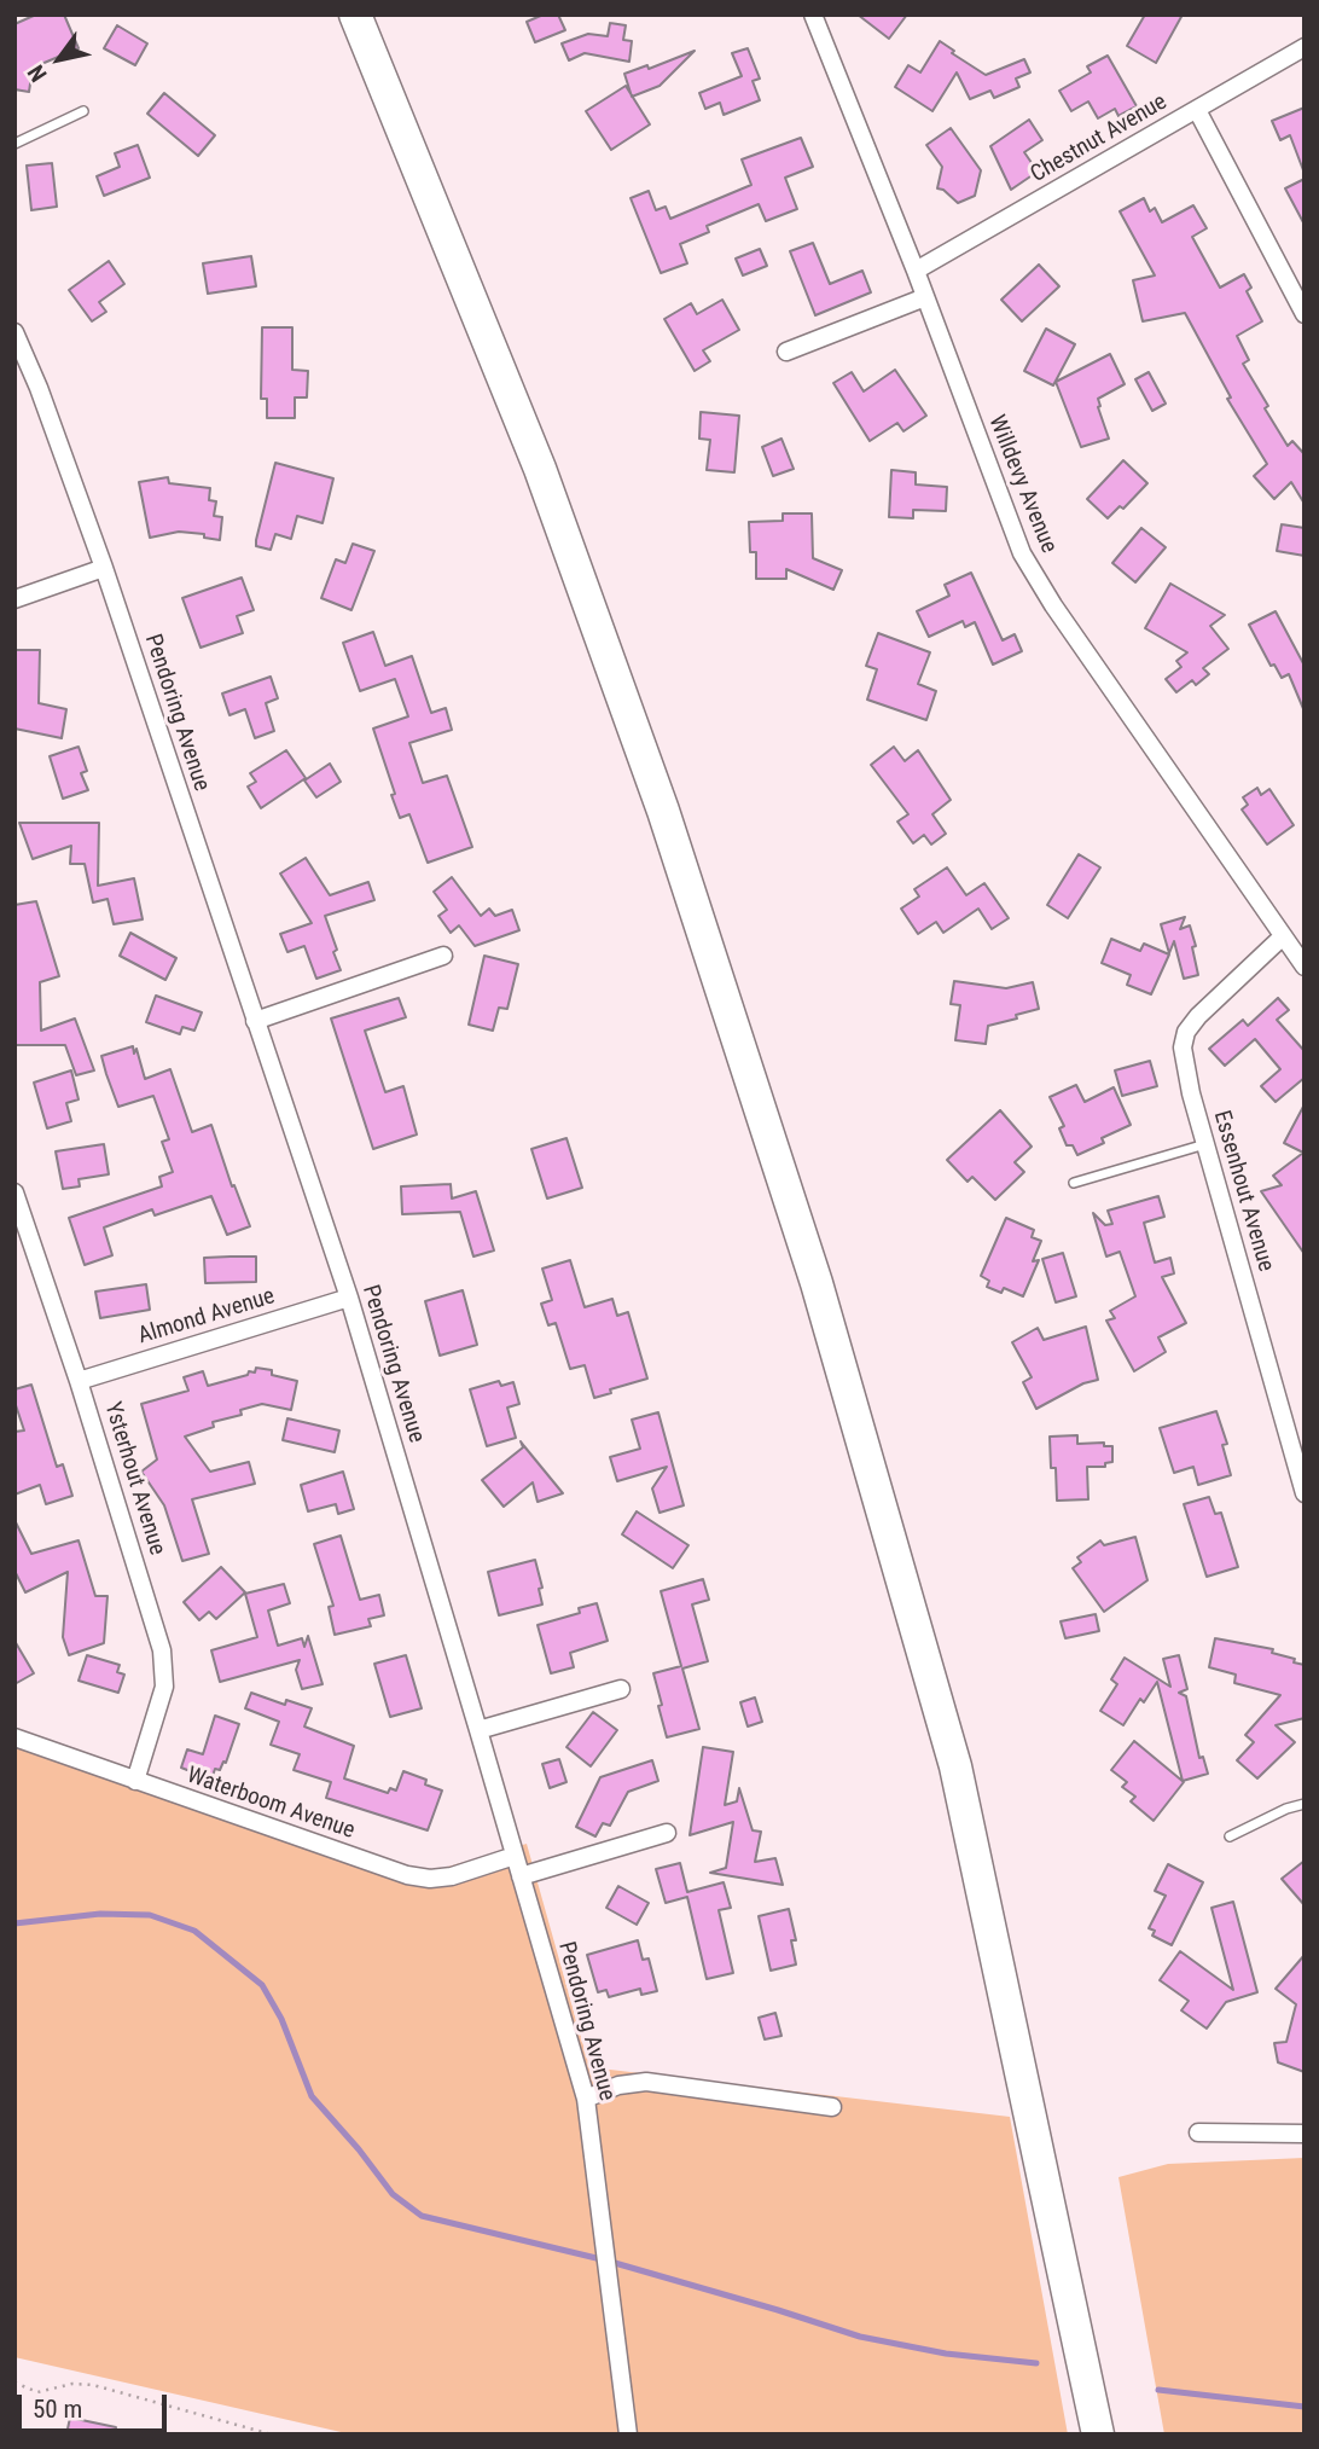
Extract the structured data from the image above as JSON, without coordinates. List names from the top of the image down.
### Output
{
  "streets": {
    "street": [
      "Chestnut Avenue",
      "Willdevy Avenue",
      "Pendoring Avenue",
      "Essenhout Avenue",
      "Almond Avenue",
      "Ysterhout Avenue",
      "Waterboom Avenue"
    ]
  },
  "crossings": [
    ["Chestnut Avenue", "Willdevy Avenue"],
    ["Willdevy Avenue", "Essenhout Avenue"],
    ["Pendoring Avenue", "Almond Avenue"],
    ["Pendoring Avenue", "Waterboom Avenue"],
    ["Almond Avenue", "Ysterhout Avenue"],
    ["Ysterhout Avenue", "Waterboom Avenue"]
  ],
  "scale_bar": "50 m",
  "north": "bottom left"
}
